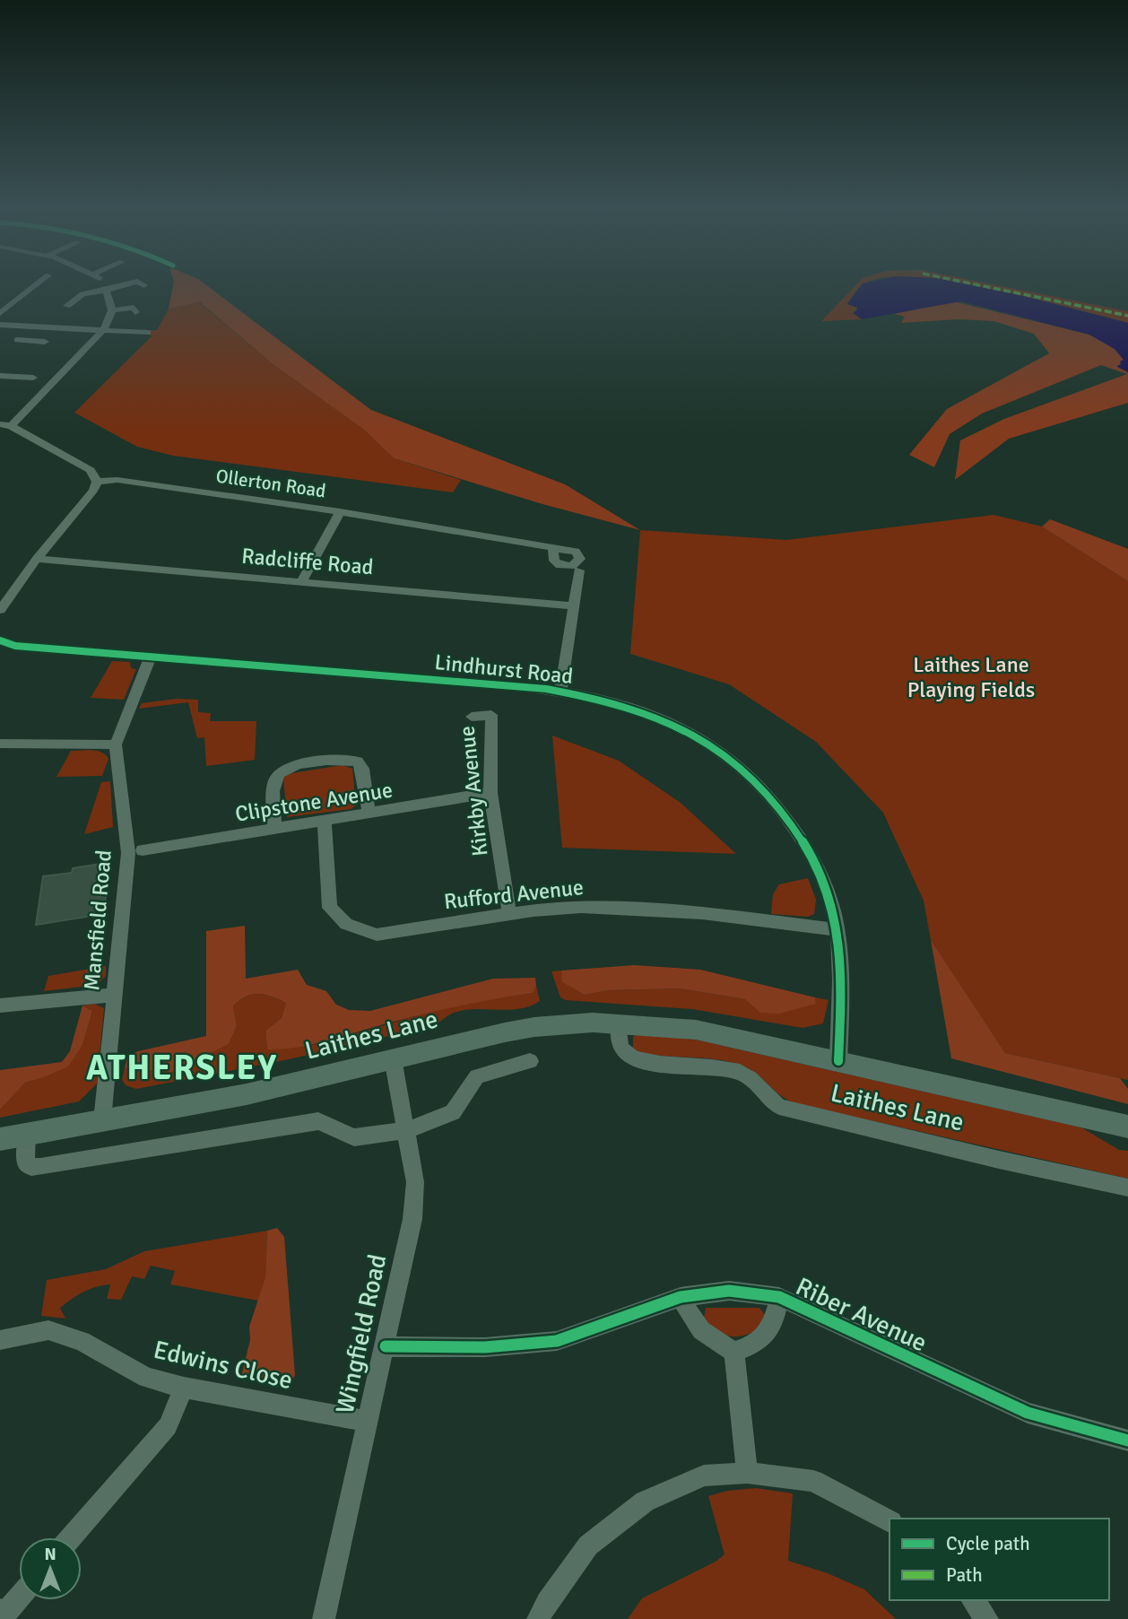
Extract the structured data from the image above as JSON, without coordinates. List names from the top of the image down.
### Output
{
  "streets": {
    "main road": ["Laithes Lane"],
    "street": [
      "Ollerton Road",
      "Radcliffe Road",
      "Lindhurst Road",
      "Kirkby Avenue",
      "Clipstone Avenue",
      "Rufford Avenue",
      "Mansfield Road",
      "Riber Avenue",
      "Wingfield Road",
      "Edwins Close"
    ]
  },
  "crossings": [
    ["Lindhurst Road", "Rufford Avenue"],
    ["Lindhurst Road", "Mansfield Road"],
    ["Lindhurst Road", "Laithes Lane"],
    ["Kirkby Avenue", "Clipstone Avenue"],
    ["Kirkby Avenue", "Rufford Avenue"],
    ["Clipstone Avenue", "Rufford Avenue"],
    ["Mansfield Road", "Laithes Lane"],
    ["Laithes Lane", "Wingfield Road"],
    ["Riber Avenue", "Wingfield Road"],
    ["Wingfield Road", "Edwins Close"]
  ],
  "districts": ["ATHERSLEY"],
  "parks": ["Laithes Lane Playing Fields"],
  "legend": ["Cycle path", "Path"],
  "north": "top"
}
